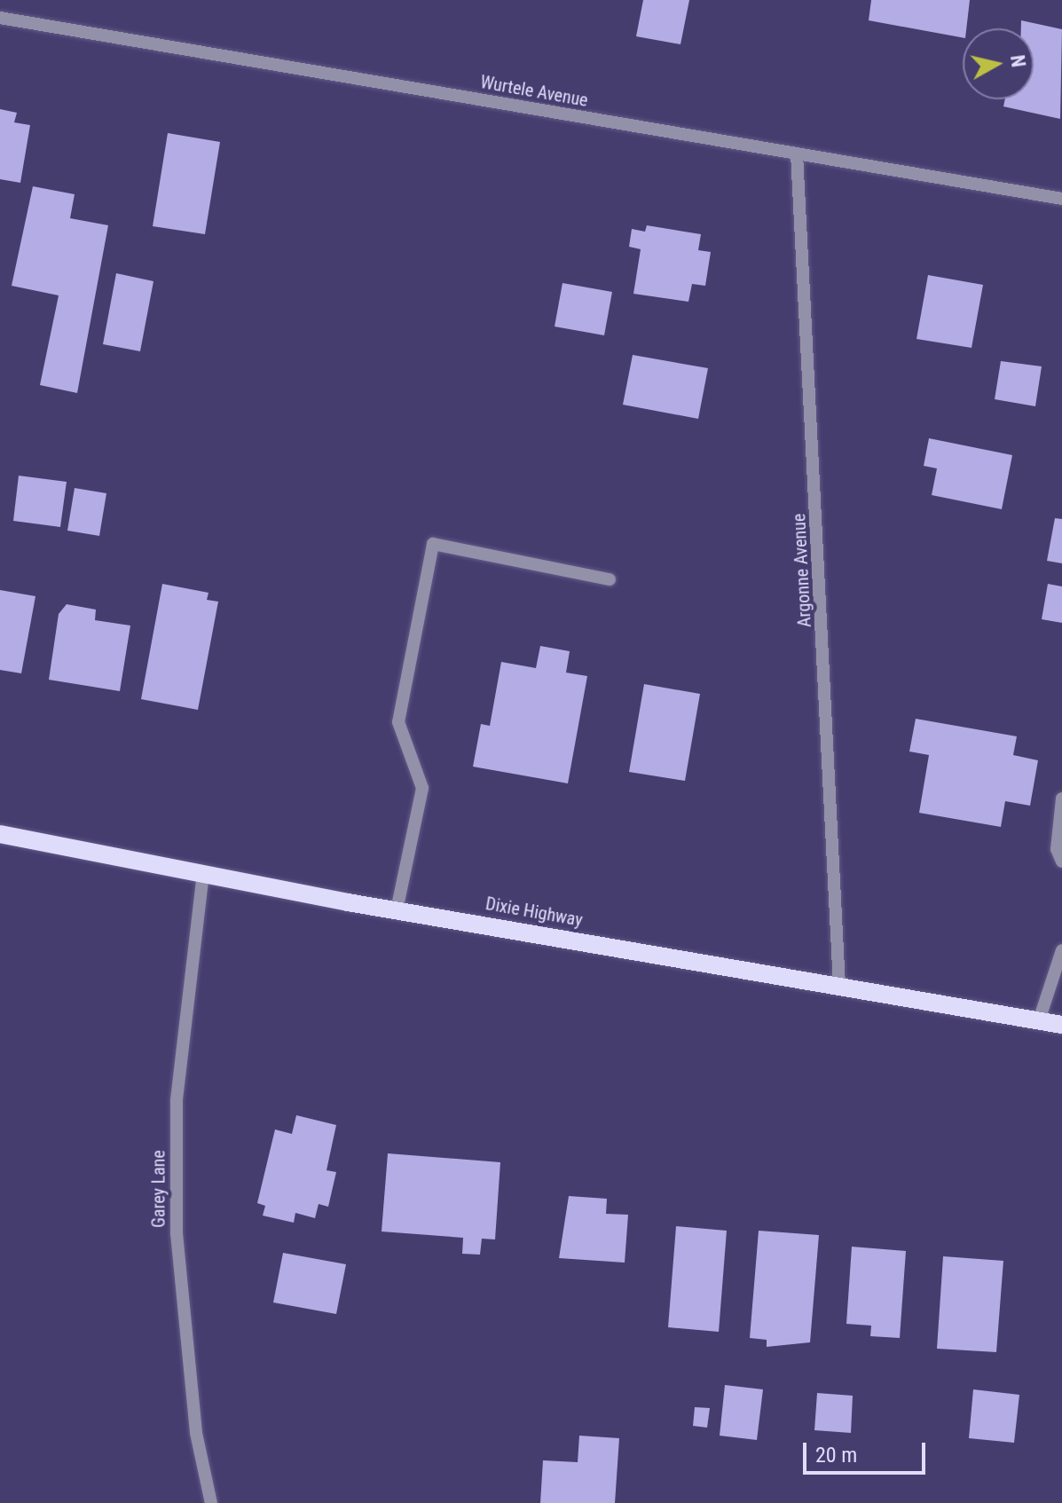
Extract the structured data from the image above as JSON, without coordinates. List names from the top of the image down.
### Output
{
  "streets": {
    "main road": ["Dixie Highway"],
    "street": ["Wurtele Avenue", "Argonne Avenue", "Garey Lane"]
  },
  "crossings": [
    ["Wurtele Avenue", "Argonne Avenue"],
    ["Argonne Avenue", "Dixie Highway"],
    ["Dixie Highway", "Garey Lane"]
  ],
  "scale_bar": "20 m",
  "north": "right"
}
